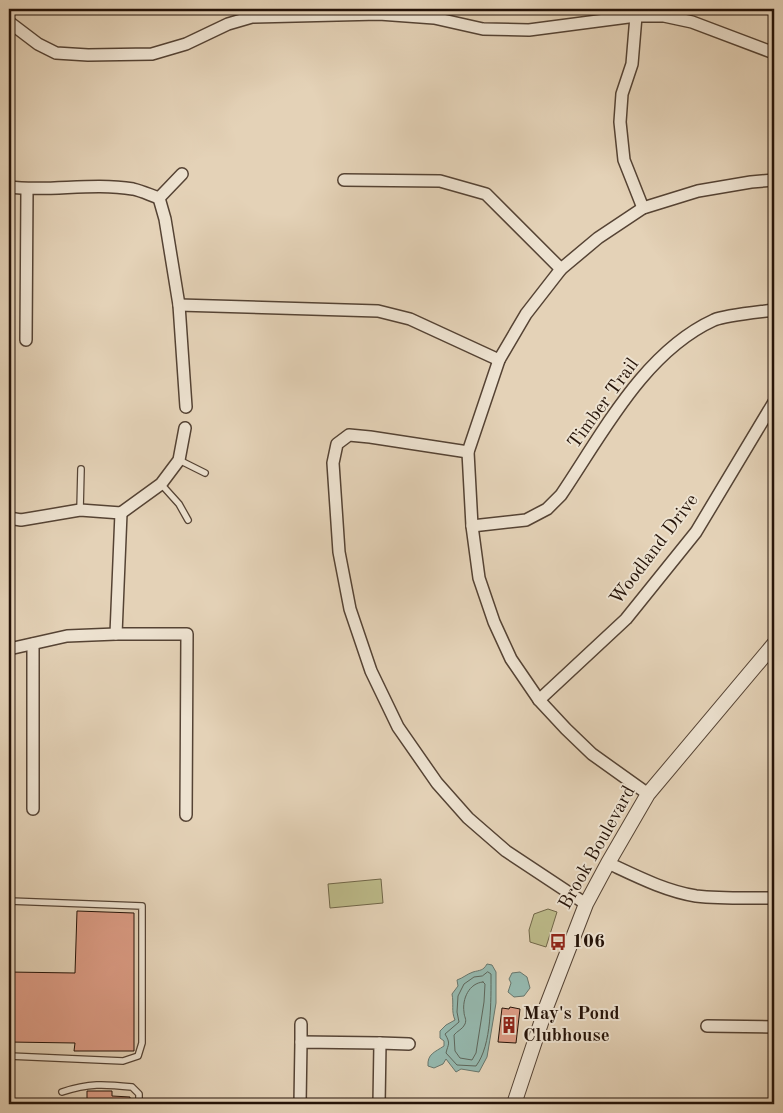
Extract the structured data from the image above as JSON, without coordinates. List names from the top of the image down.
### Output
{
  "streets": {
    "street": ["Timber Trail", "Woodland Drive", "Brook Boulevard"]
  },
  "places": {
    "bus stop": ["106"],
    "building": ["May's Pond Clubhouse"]
  }
}
